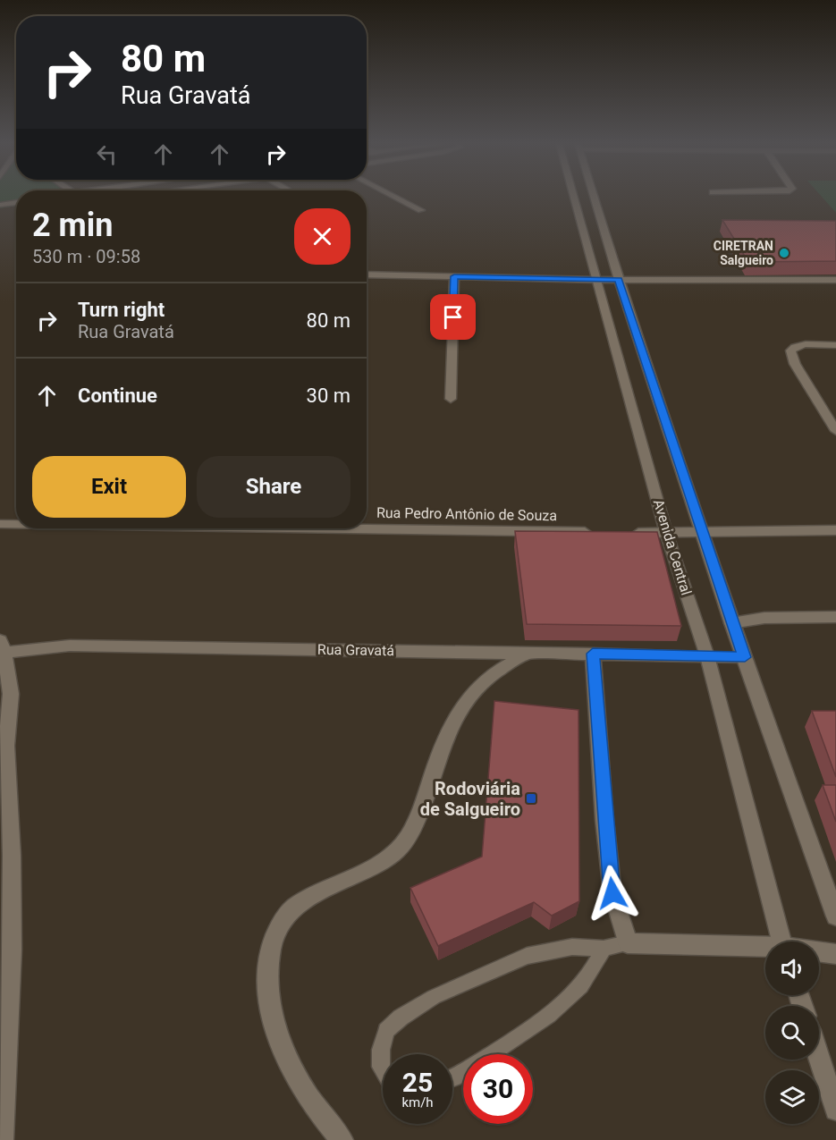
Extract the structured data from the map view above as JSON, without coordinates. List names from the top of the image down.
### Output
{
  "streets": {
    "street": ["Rua Pedro Antônio de Souza", "Avenida Central", "Rua Gravatá"]
  },
  "crossings": [
    ["Avenida Central", "Rua Gravatá"]
  ],
  "places": {
    "other": ["CIRETRAN Salgueiro"],
    "transit": ["Rodoviária de Salgueiro"]
  },
  "page": {
    "turn": ["80 m", "Rua Gravatá"],
    "heading": ["2 min", "530 m · 09:58"],
    "list": [
      {
        "name": "Turn right",
        "note": "Rua Gravatá",
        "value": "80 m"
      },
      {
        "name": "Continue",
        "value": "30 m"
      }
    ],
    "buttons": ["Exit", "Share"],
    "speed": "25 km/h",
    "limit": "30"
  }
}
